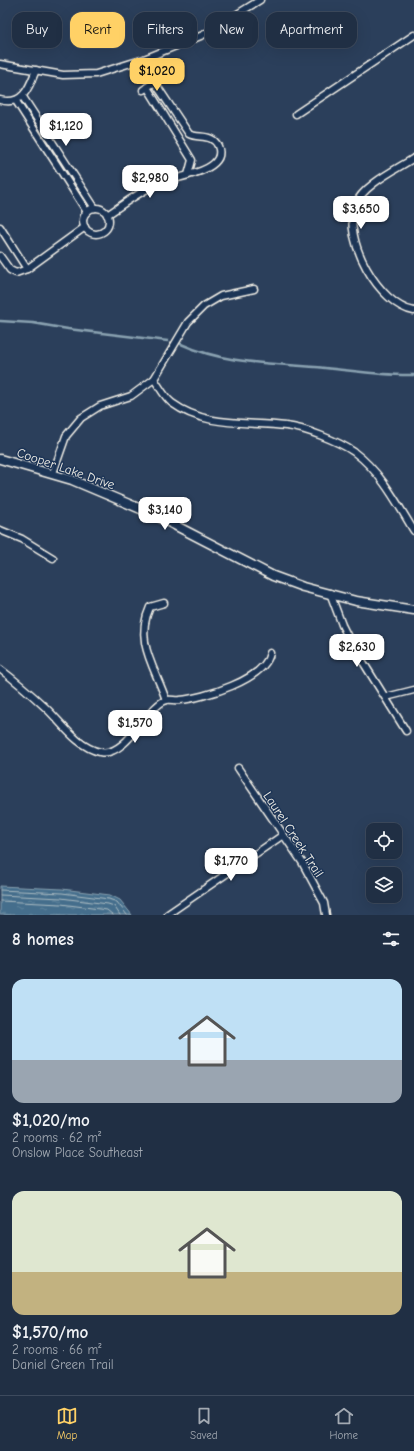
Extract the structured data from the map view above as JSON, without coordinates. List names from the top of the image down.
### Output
{
  "streets": {
    "street": ["Cooper Lake Drive", "Laurel Creek Trail"]
  },
  "page": {
    "chip": [
      "Buy",
      "Rent",
      "Filters",
      "New",
      "Apartment"
    ],
    "price": [
      "$1,020",
      "$1,120",
      "$2,980",
      "$3,650",
      "$3,140",
      "$2,630",
      "$1,570",
      "$1,770"
    ],
    "heading": "8 homes",
    "list": [
      {
        "name": "$1,020/mo",
        "note": "2 rooms · 62 m² · Onslow Place Southeast"
      },
      {
        "name": "$1,570/mo",
        "note": "2 rooms · 66 m² · Daniel Green Trail"
      }
    ],
    "tabs": ["Map", "Saved", "Home"]
  }
}
